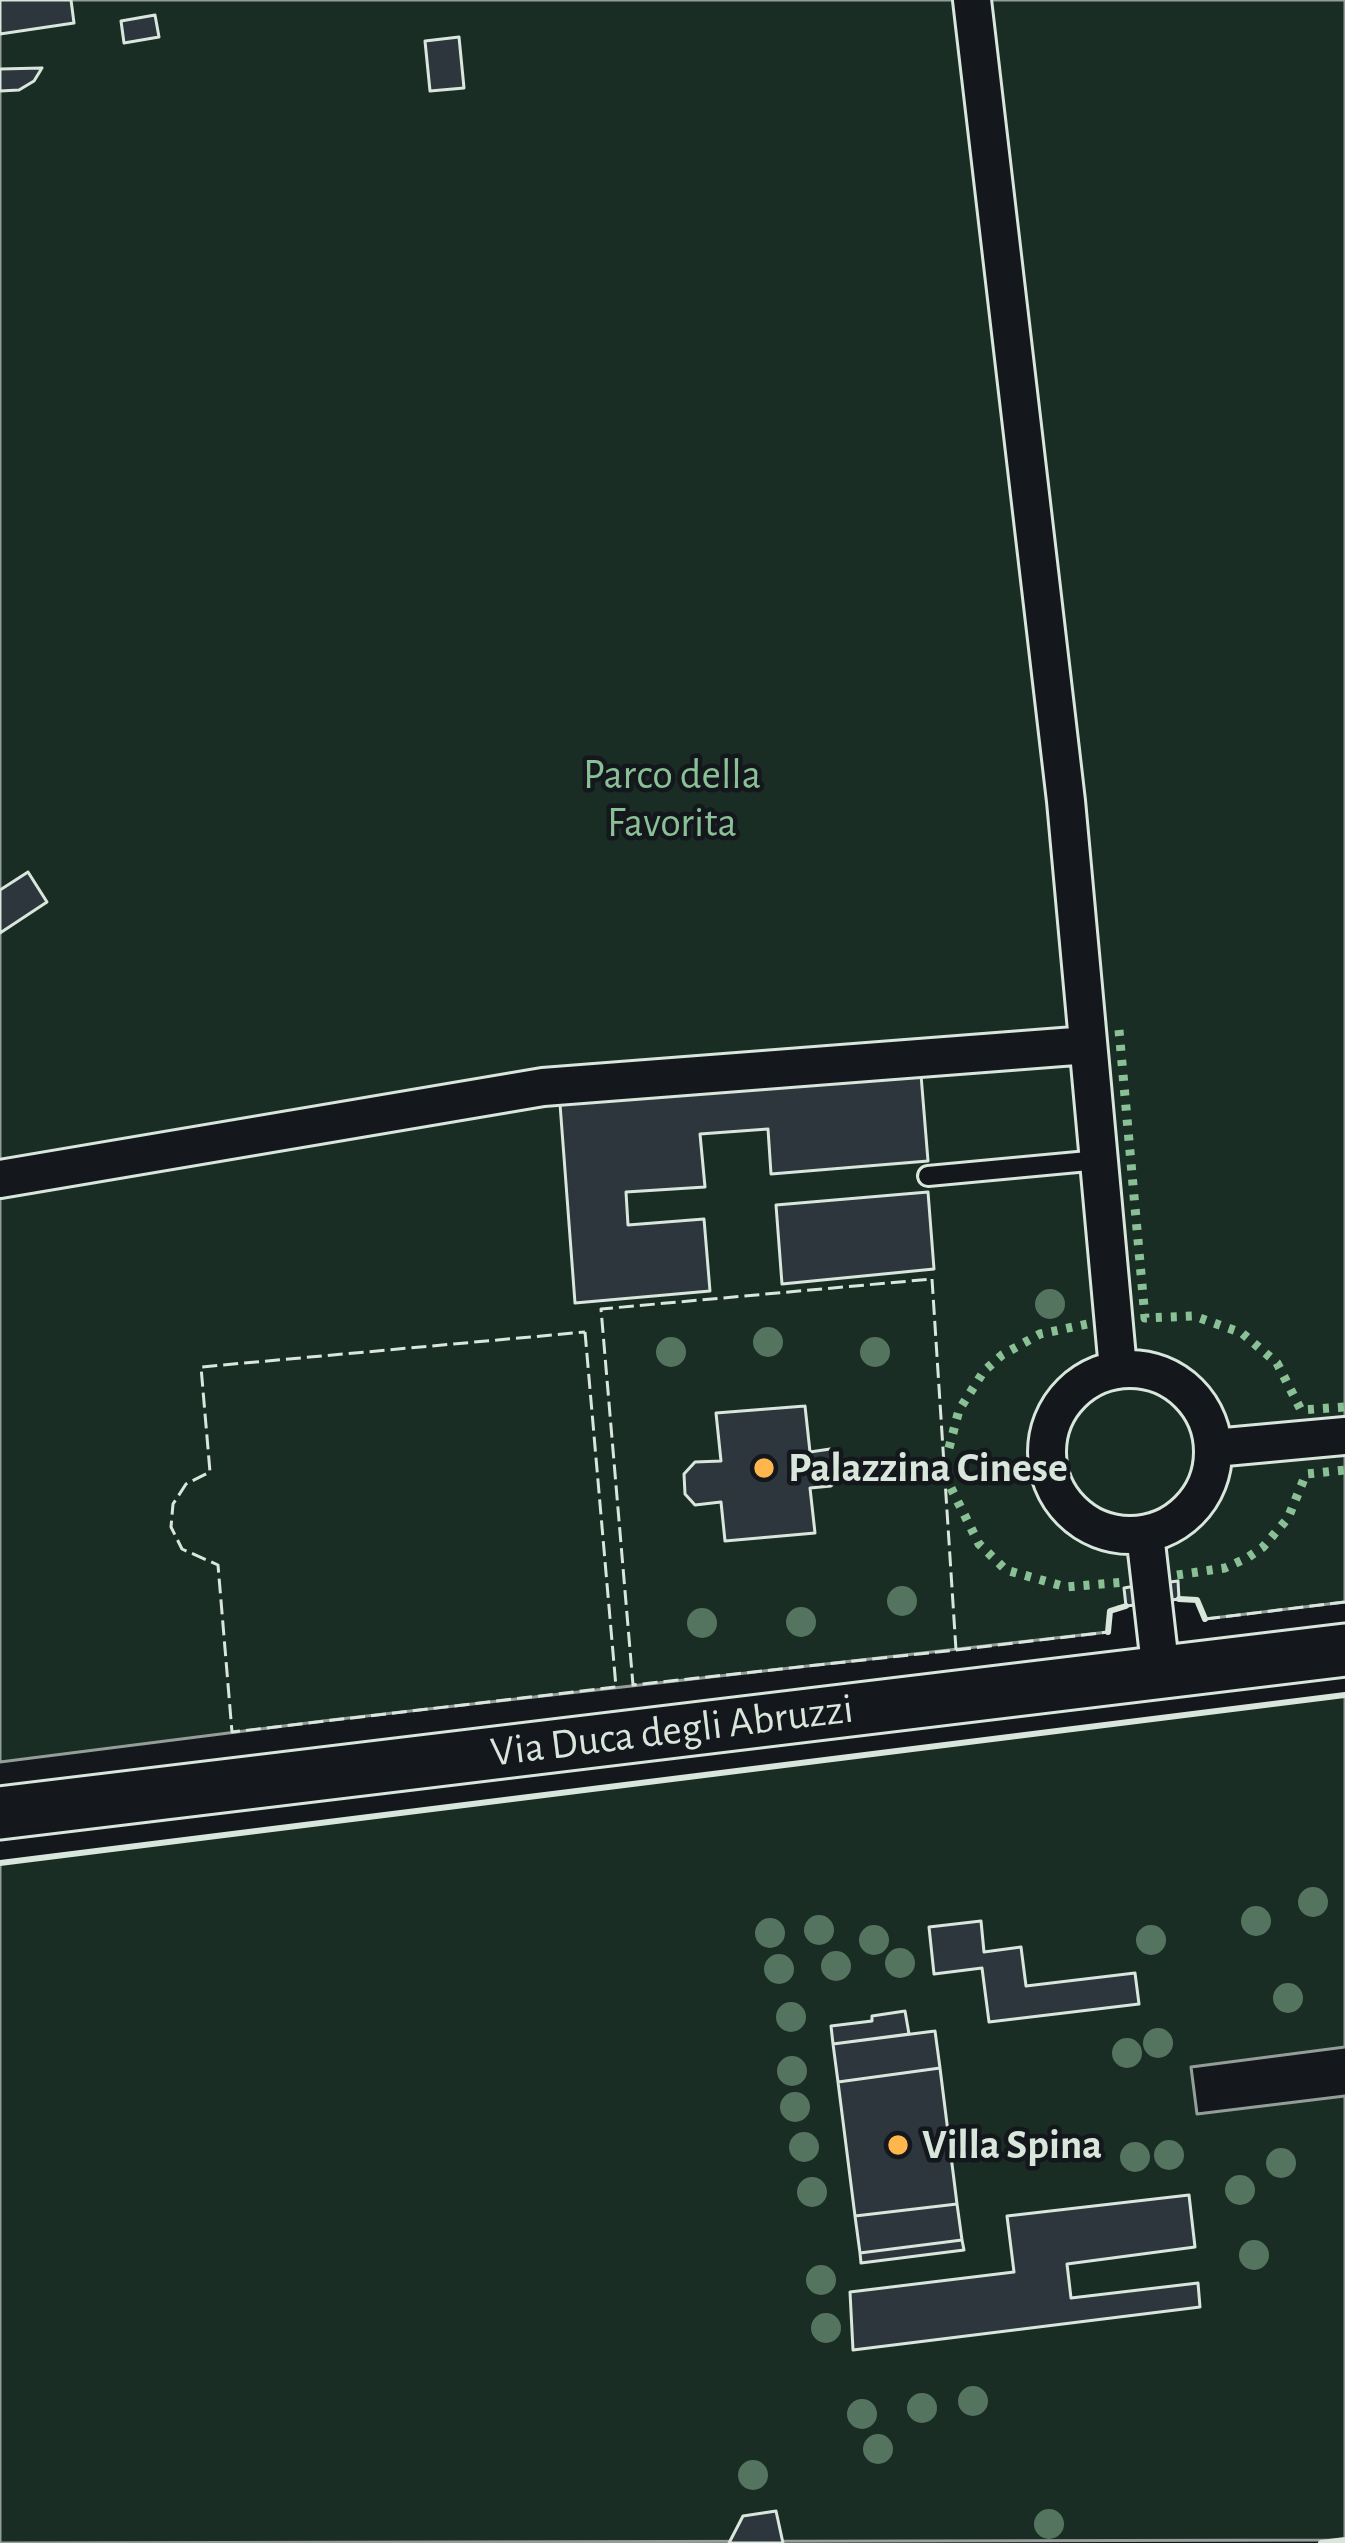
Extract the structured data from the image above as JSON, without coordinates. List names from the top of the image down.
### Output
{
  "streets": {
    "street": ["Via Duca degli Abruzzi"]
  },
  "parks": ["Parco della Favorita"],
  "places": ["Palazzina Cinese", "Villa Spina"]
}
